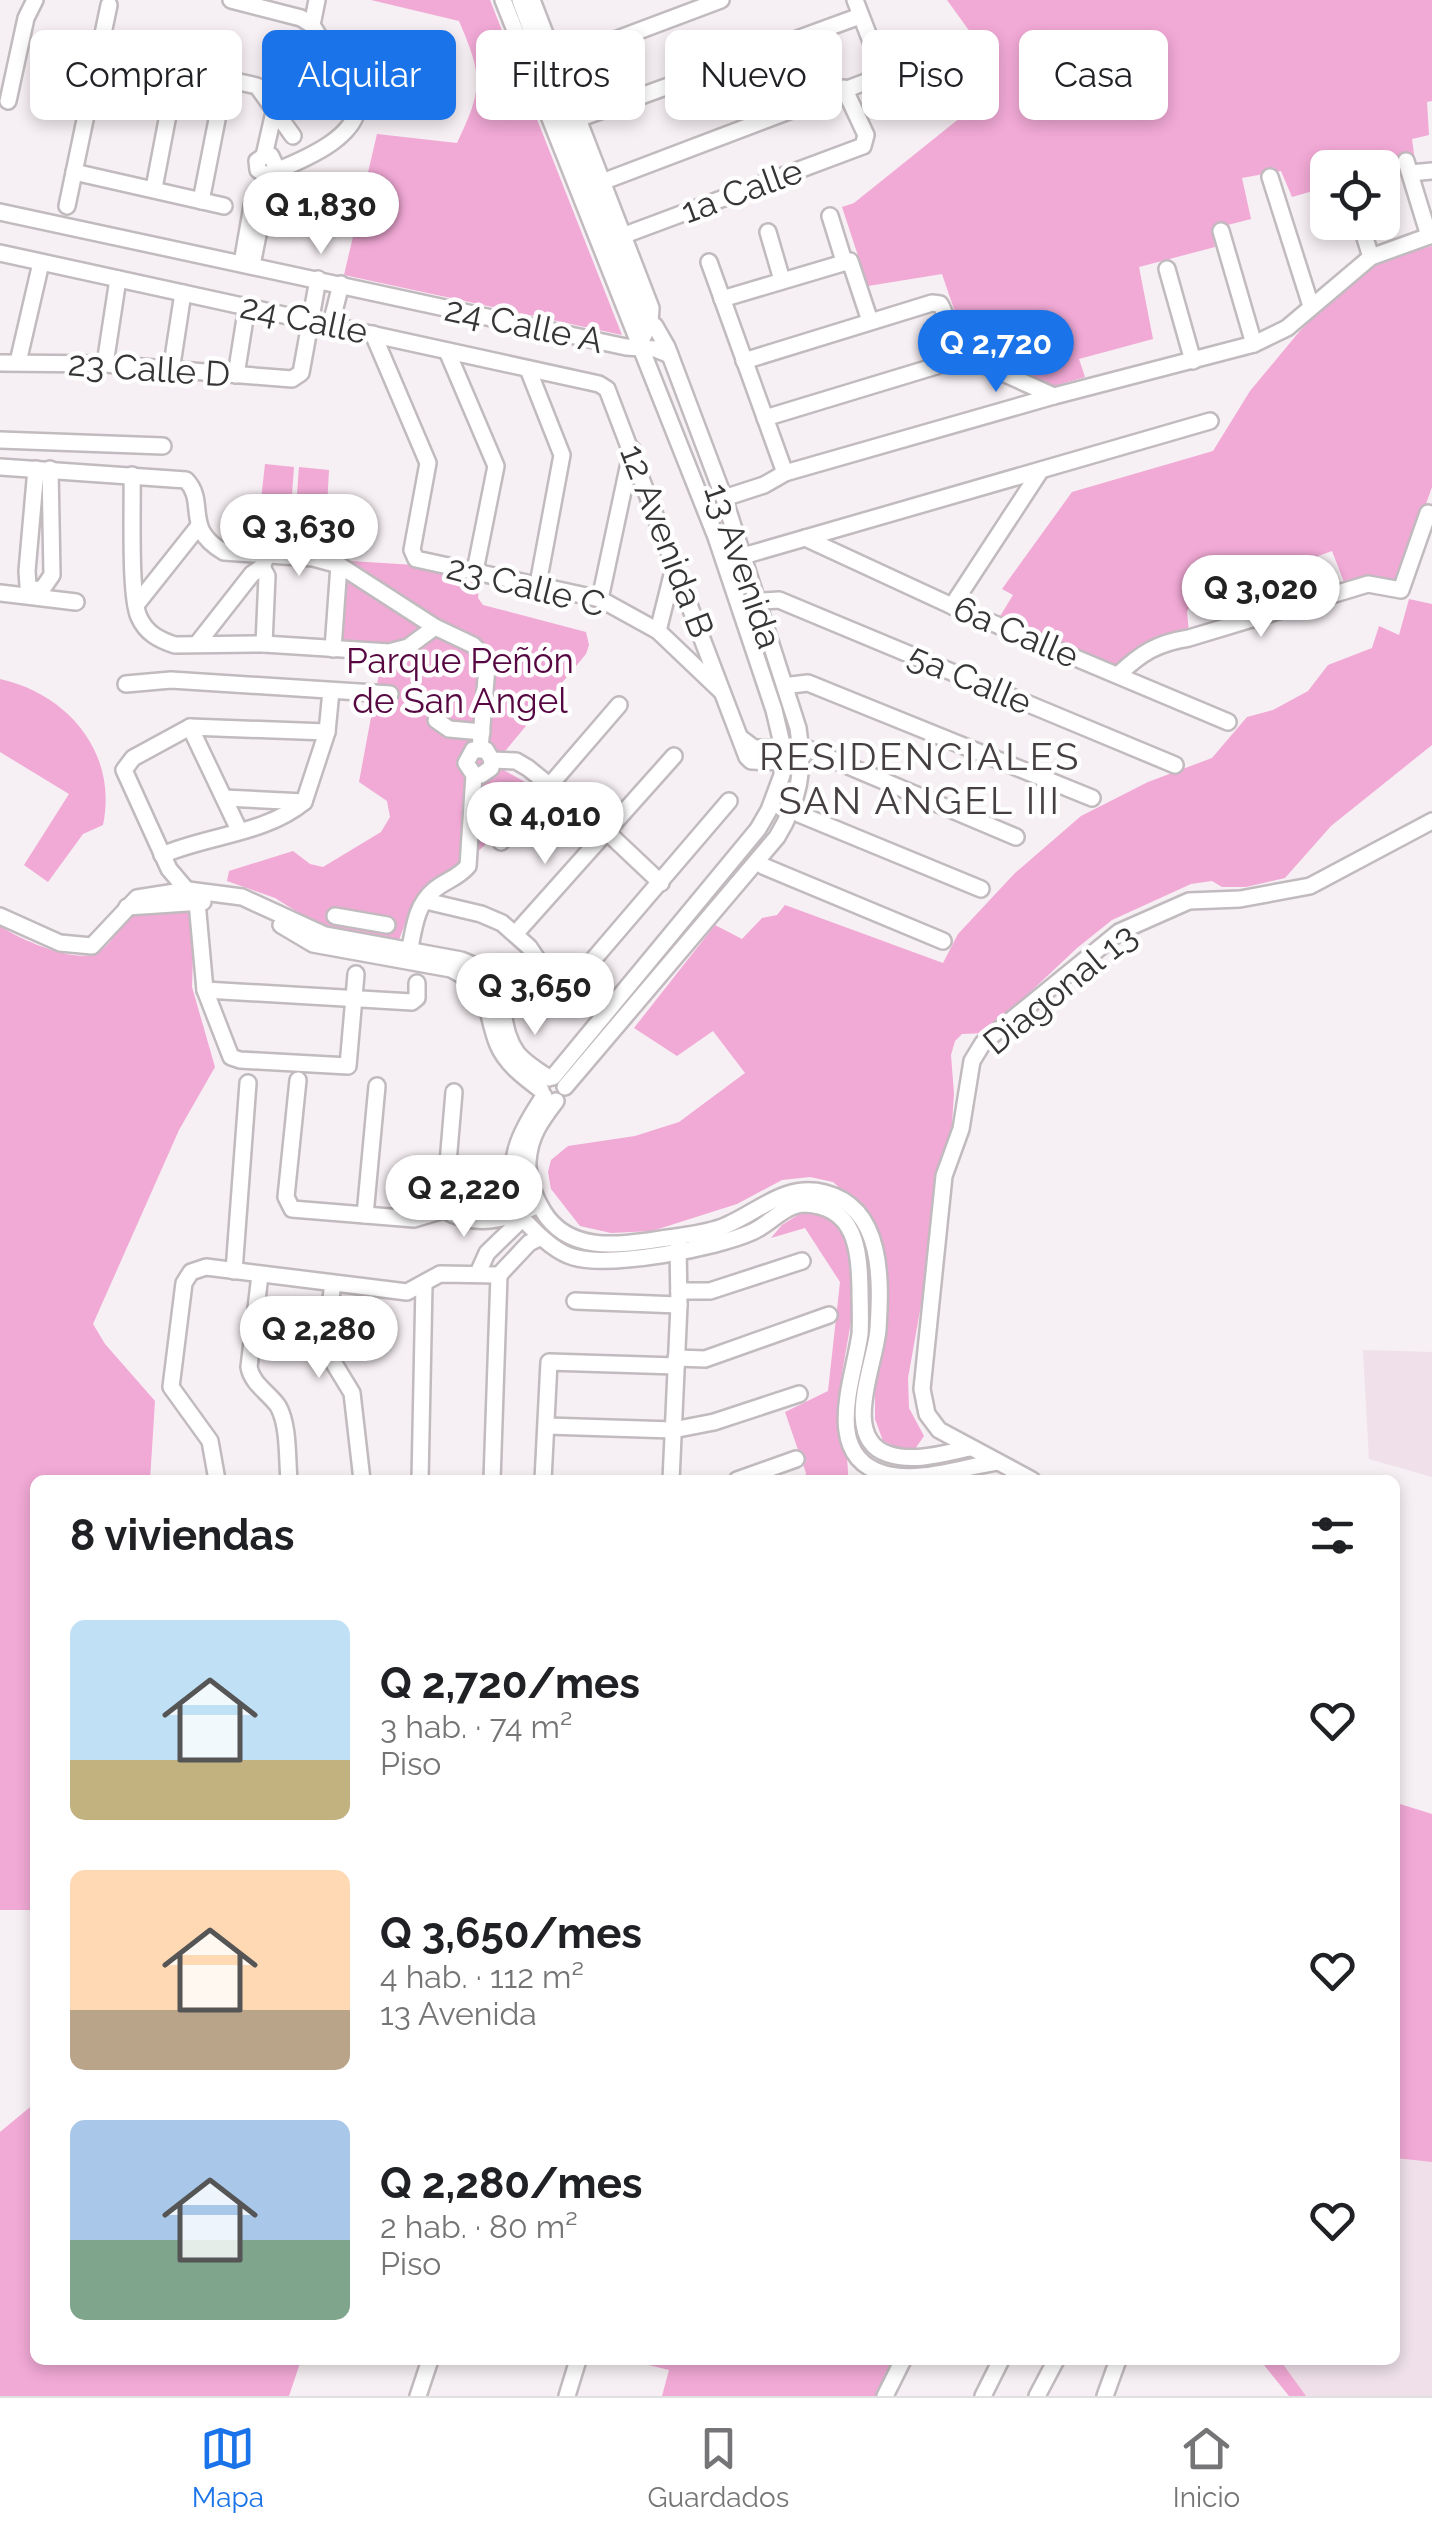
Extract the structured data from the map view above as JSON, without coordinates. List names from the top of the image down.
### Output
{
  "streets": {
    "street": [
      "1a Calle",
      "24 Calle",
      "24 Calle A",
      "23 Calle D",
      "12 Avenida B",
      "13 Avenida",
      "23 Calle C",
      "6a Calle",
      "5a Calle",
      "Diagonal 13"
    ]
  },
  "crossings": [
    ["24 Calle", "23 Calle D"],
    ["24 Calle", "12 Avenida B"],
    ["24 Calle", "23 Calle C"],
    ["24 Calle A", "13 Avenida"],
    ["12 Avenida B", "13 Avenida"],
    ["12 Avenida B", "23 Calle C"],
    ["13 Avenida", "5a Calle"]
  ],
  "districts": ["RESIDENCIALES SAN ANGEL III"],
  "parks": ["Parque Peñón de San Angel"],
  "page": {
    "chip": [
      "Comprar",
      "Alquilar",
      "Filtros",
      "Nuevo",
      "Piso",
      "Casa"
    ],
    "price": [
      "Q 1,830",
      "Q 2,720",
      "Q 3,630",
      "Q 3,020",
      "Q 4,010",
      "Q 3,650",
      "Q 2,220",
      "Q 2,280"
    ],
    "heading": "8 viviendas",
    "list": [
      {
        "name": "Q 2,720/mes",
        "note": "3 hab. · 74 m² · Piso"
      },
      {
        "name": "Q 3,650/mes",
        "note": "4 hab. · 112 m² · 13 Avenida"
      },
      {
        "name": "Q 2,280/mes",
        "note": "2 hab. · 80 m² · Piso"
      }
    ],
    "tabs": ["Mapa", "Guardados", "Inicio"]
  }
}
